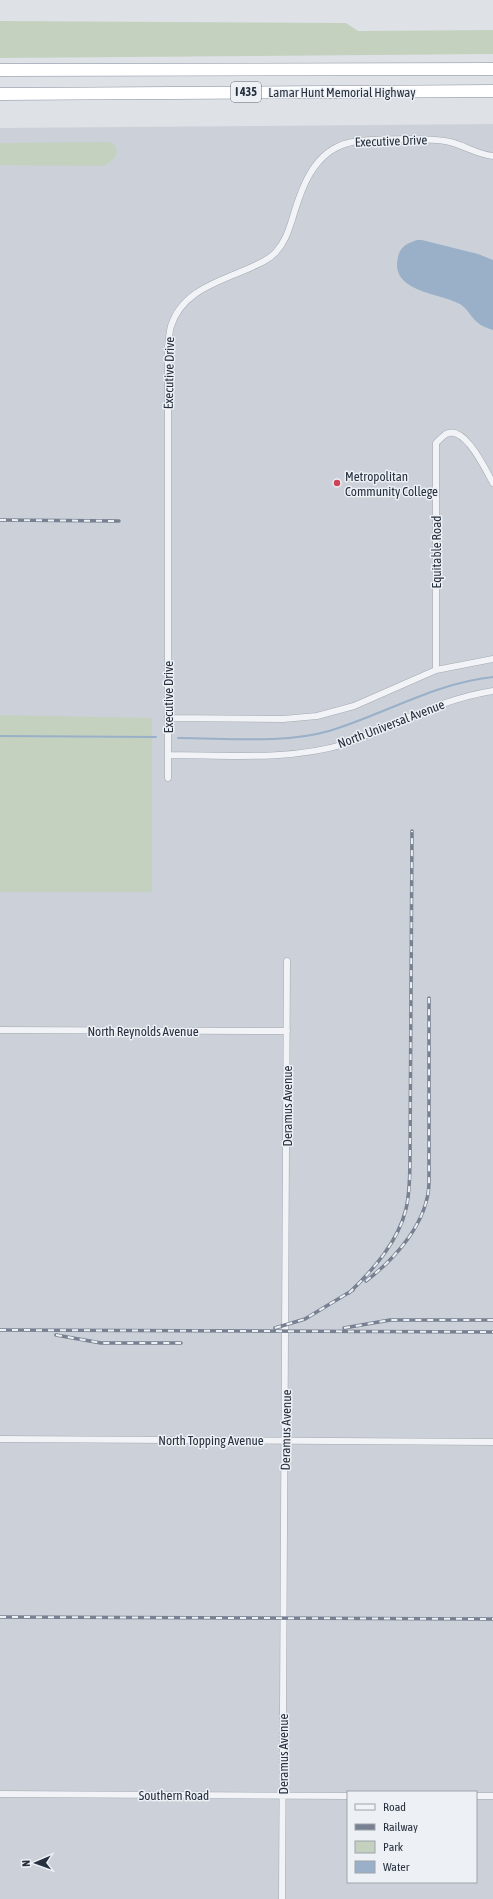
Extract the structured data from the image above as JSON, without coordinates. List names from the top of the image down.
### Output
{
  "streets": {
    "highway": ["I 435", "Lamar Hunt Memorial Highway"],
    "street": [
      "Executive Drive",
      "Equitable Road",
      "North Universal Avenue",
      "North Reynolds Avenue",
      "Deramus Avenue",
      "North Topping Avenue",
      "Southern Road"
    ]
  },
  "crossings": [
    ["Executive Drive", "North Universal Avenue"],
    ["North Reynolds Avenue", "Deramus Avenue"],
    ["Deramus Avenue", "North Topping Avenue"],
    ["Deramus Avenue", "Southern Road"]
  ],
  "places": ["Metropolitan Community College"],
  "legend": [
    "Road",
    "Railway",
    "Park",
    "Water"
  ],
  "north": "left"
}
